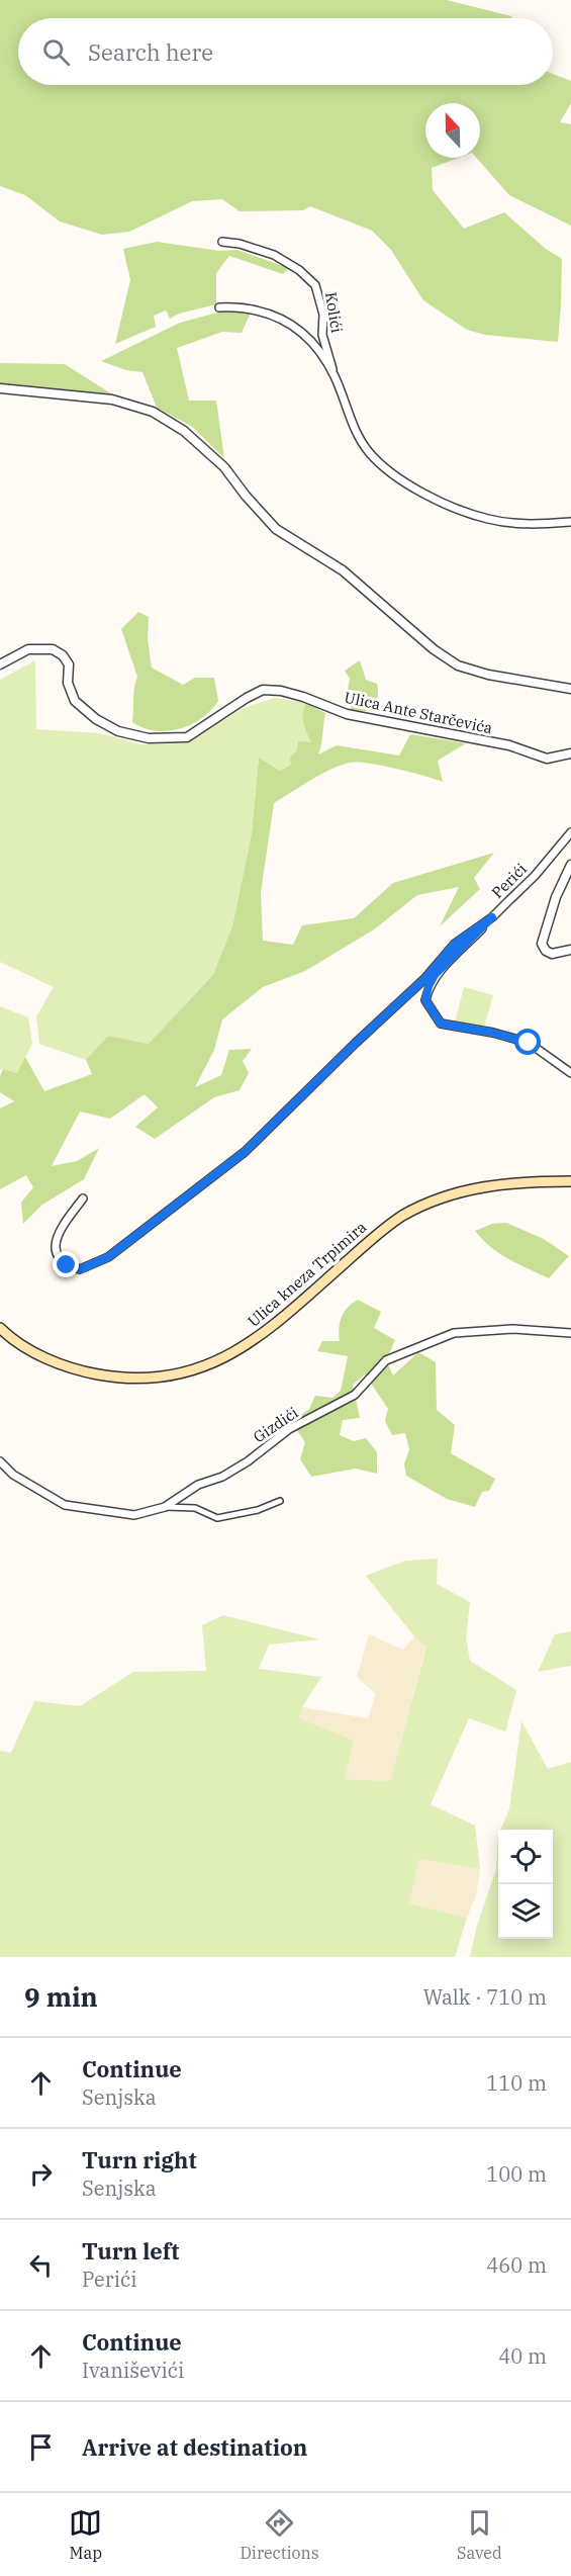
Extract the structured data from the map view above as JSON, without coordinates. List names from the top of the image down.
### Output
{
  "streets": {
    "main road": ["Ulica kneza Trpimira"],
    "street": [
      "Kolići",
      "Ulica Ante Starčevića",
      "Perići",
      "Gizdići"
    ]
  },
  "north": "top",
  "page": {
    "search": "Search here",
    "heading": ["9 min", "Walk · 710 m"],
    "list": [
      ["Continue", "Senjska", "110 m"],
      ["Turn right", "Senjska", "100 m"],
      ["Turn left", "Perići", "460 m"],
      ["Continue", "Ivaniševići", "40 m"],
      "Arrive at destination"
    ],
    "nav": ["Map", "Directions", "Saved"]
  }
}
